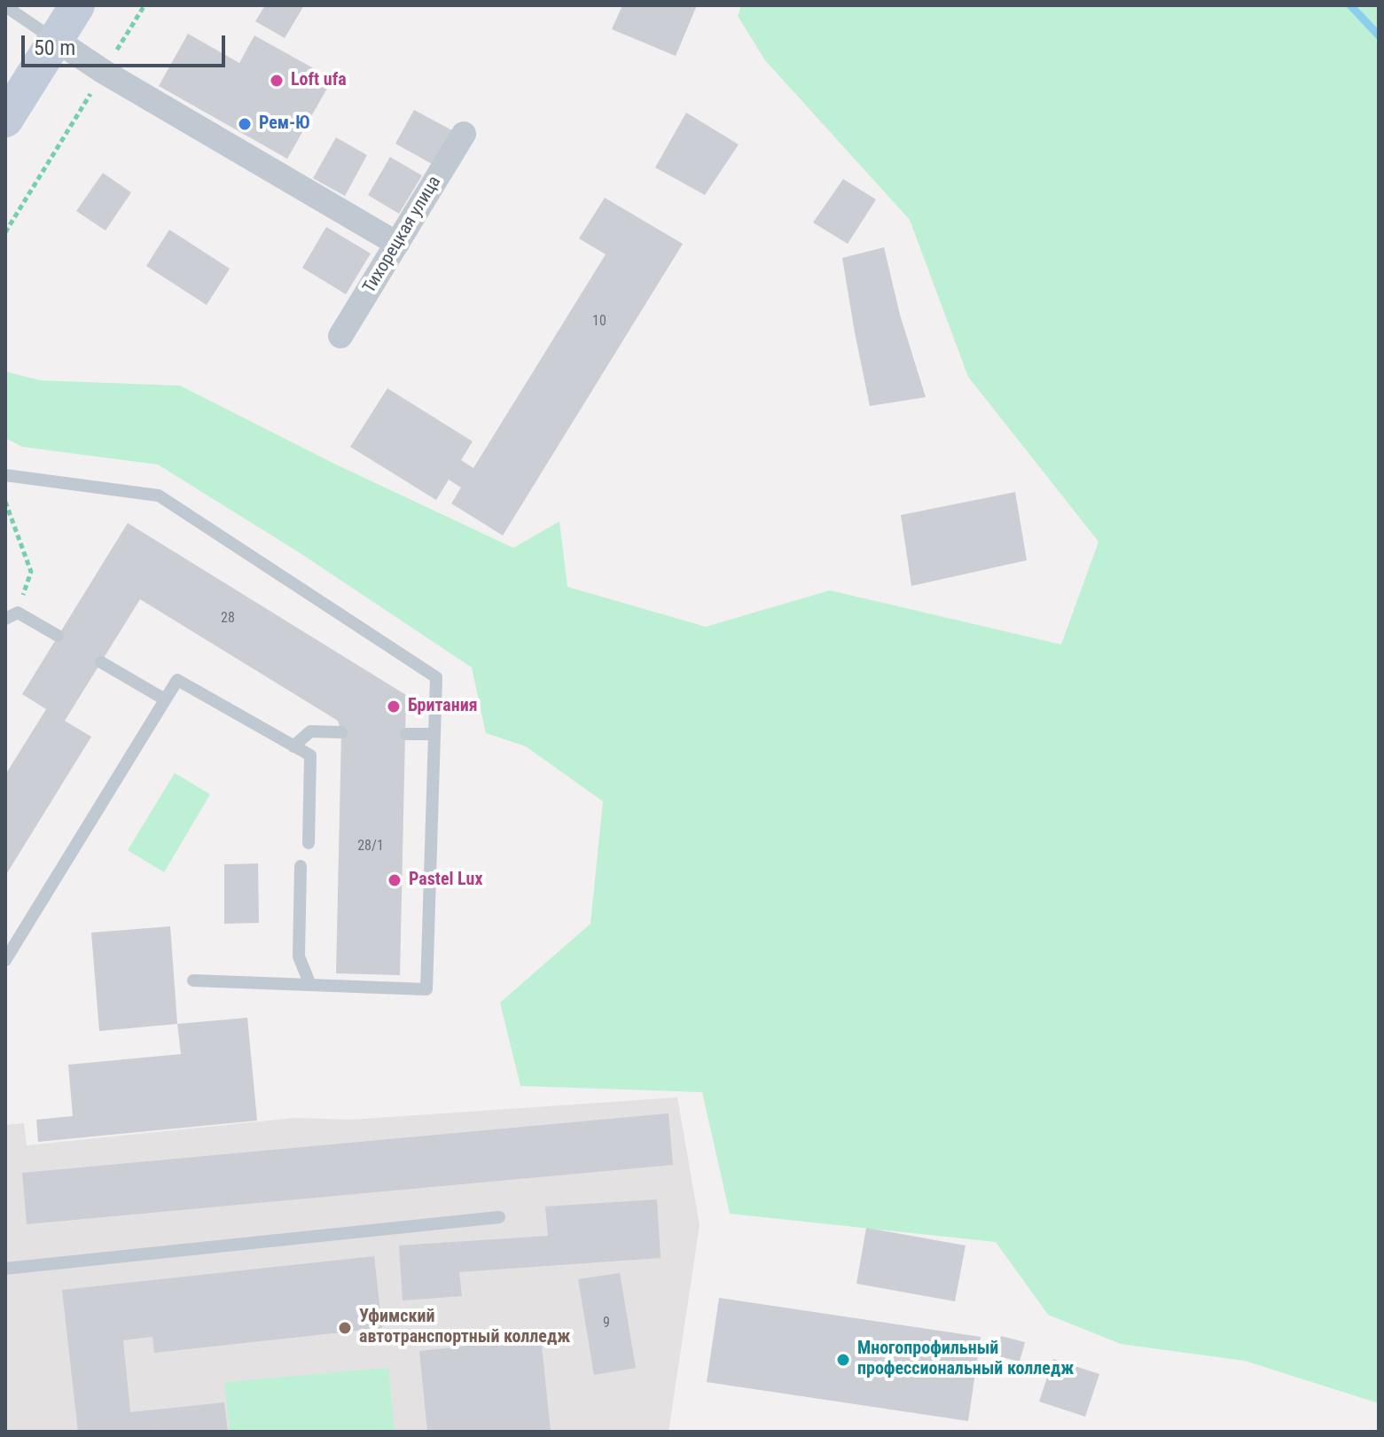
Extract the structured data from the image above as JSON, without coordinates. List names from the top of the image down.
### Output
{
  "streets": {
    "street": ["Тихорецкая улица"]
  },
  "places": [
    "Loft ufa",
    "Рем-Ю",
    "Британия",
    "Pastel Lux",
    "Уфимский автотранспортный колледж",
    "Многопрофильный профессиональный колледж"
  ],
  "house_numbers": [
    "10",
    "28",
    "28/1",
    "9"
  ],
  "scale_bar": "50 m"
}
